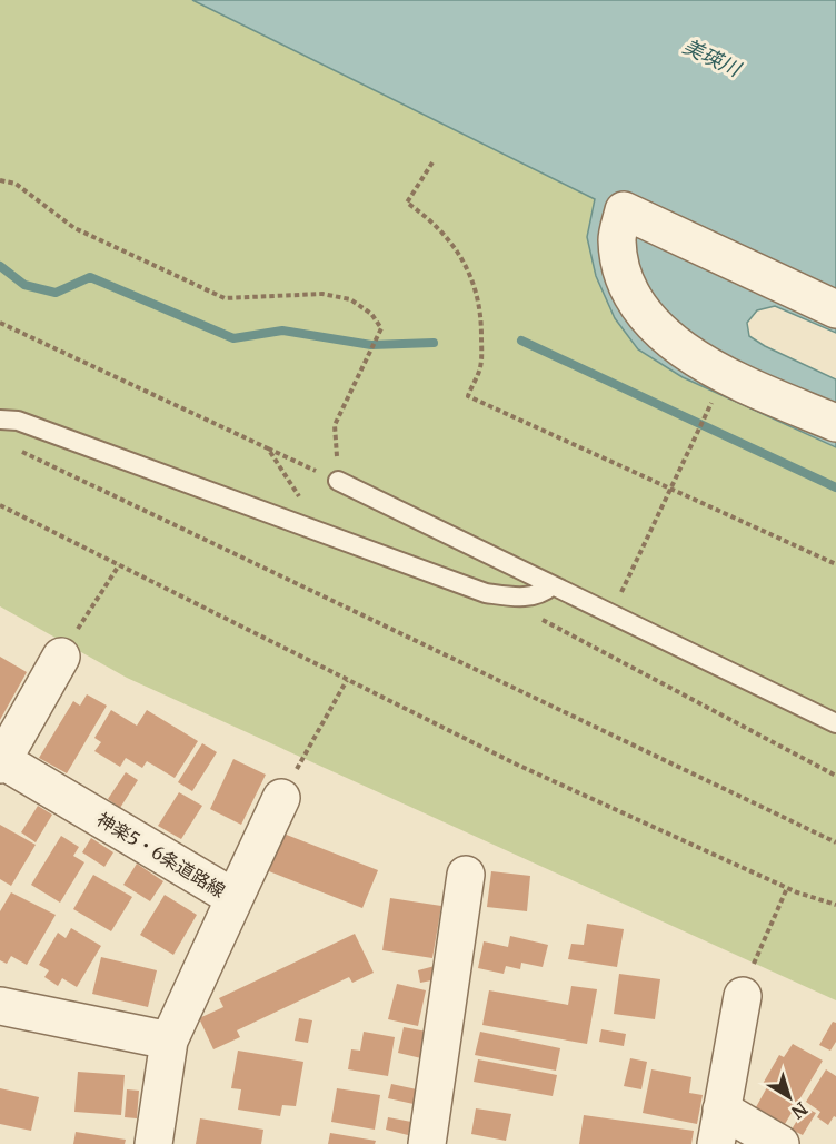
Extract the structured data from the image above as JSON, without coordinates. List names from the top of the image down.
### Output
{
  "streets": {
    "street": ["神楽5・6条道路線"]
  },
  "water": ["美瑛川"],
  "north": "bottom right"
}
